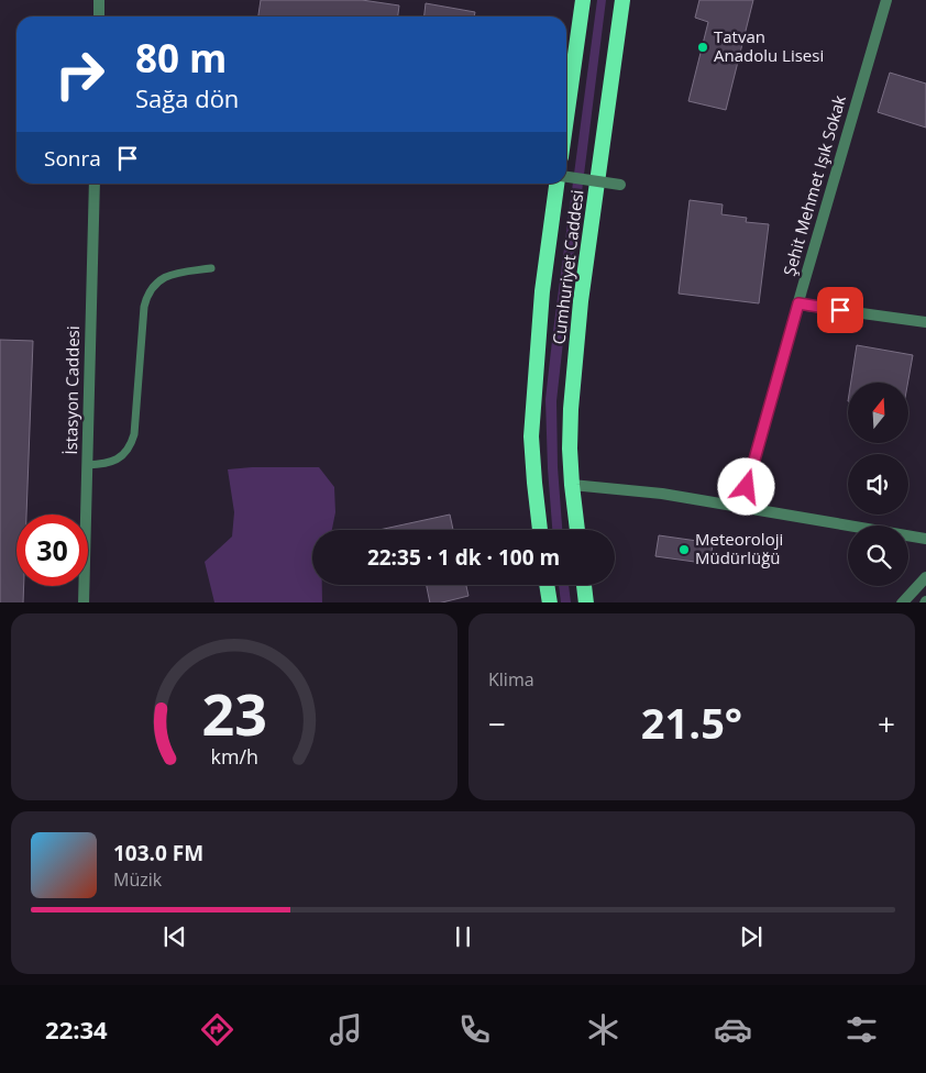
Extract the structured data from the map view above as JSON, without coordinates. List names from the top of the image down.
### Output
{
  "streets": {
    "highway": ["Cumhuriyet Caddesi"],
    "street": ["Şehit Mehmet Işık Sokak", "İstasyon Caddesi"]
  },
  "places": ["Tatvan Anadolu Lisesi", "Meteoroloji Müdürlüğü"],
  "north": "top",
  "page": {
    "turn": ["80 m", "Sağa dön"],
    "then": "Sonra",
    "limit": "30",
    "trip": "22:35 · 1 dk · 100 m",
    "tile": "Klima",
    "heat": ["−", "21.5°", "+"],
    "song": ["103.0 FM", "Müzik"],
    "tabs": "22:34",
    "gauge": ["23", "km/h"]
  }
}
